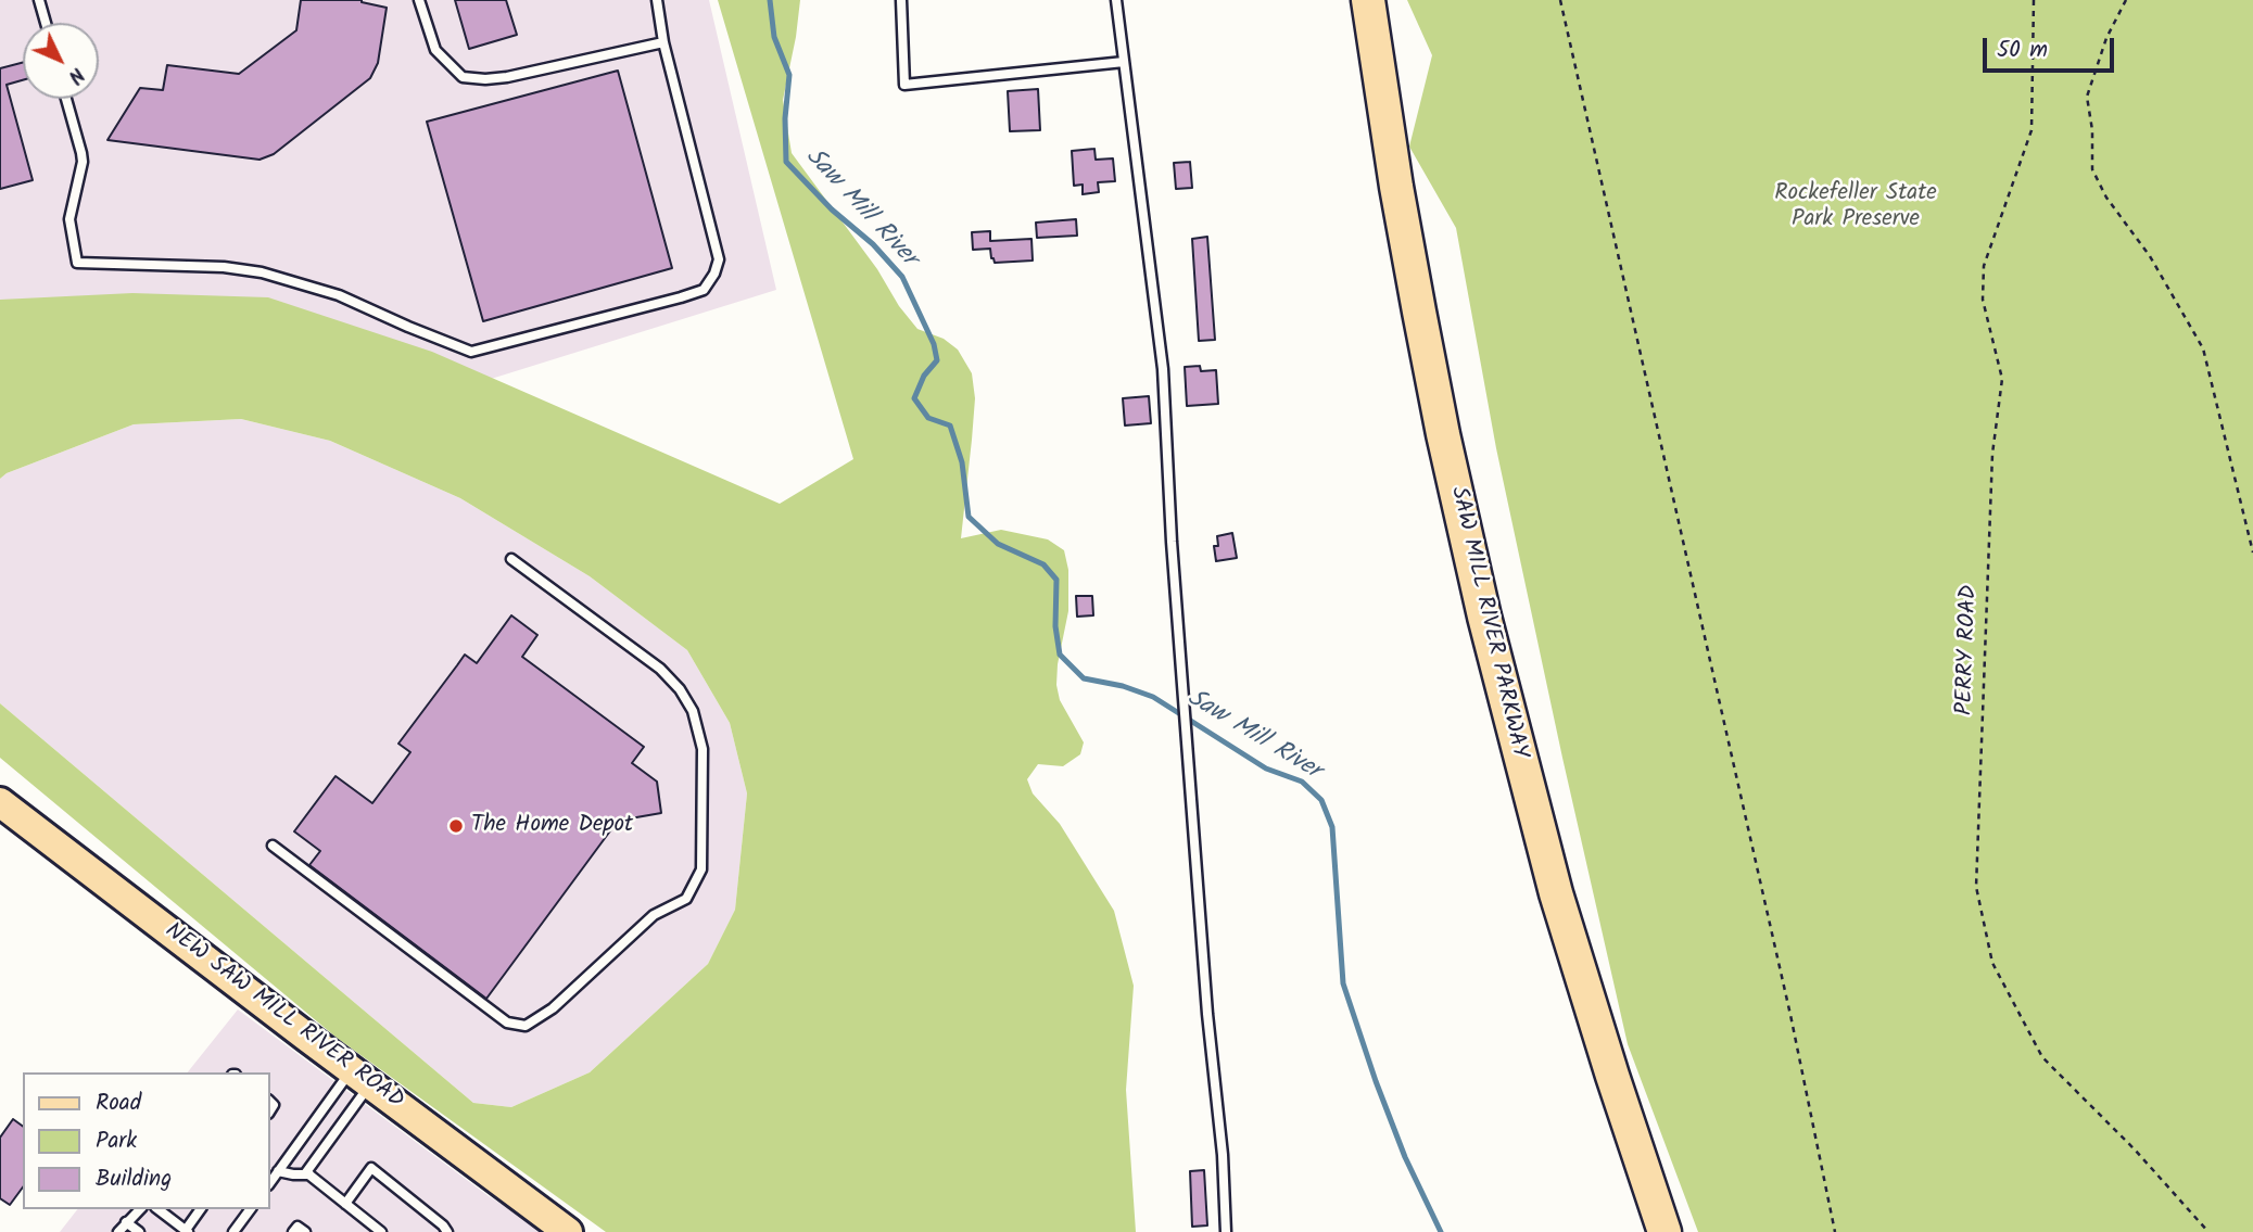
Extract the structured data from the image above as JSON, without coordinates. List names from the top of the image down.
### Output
{
  "streets": {
    "highway": ["SAW MILL RIVER PARKWAY"],
    "main road": ["NEW SAW MILL RIVER ROAD"],
    "path": ["PERRY ROAD"]
  },
  "water": ["Saw Mill River"],
  "parks": ["Rockefeller State Park Preserve"],
  "places": ["The Home Depot"],
  "legend": ["Road", "Park", "Building"],
  "scale_bar": "50 m",
  "north": "bottom right"
}
